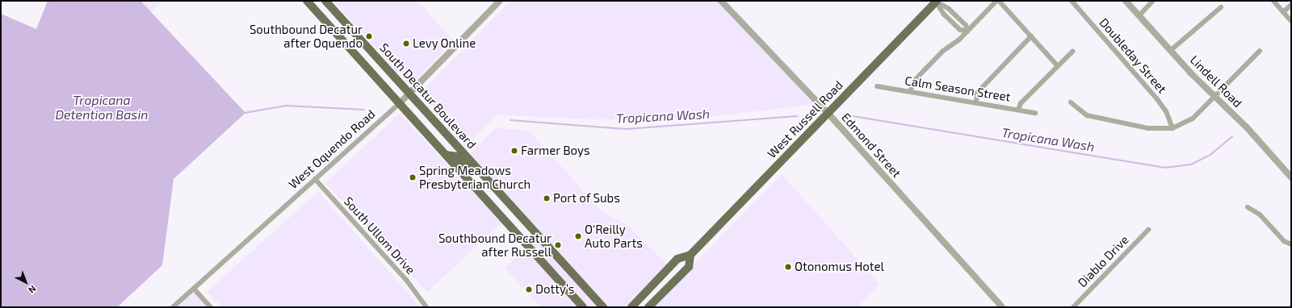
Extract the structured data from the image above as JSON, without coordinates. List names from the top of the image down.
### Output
{
  "streets": {
    "main road": ["South Decatur Boulevard", "West Russell Road"],
    "street": [
      "Doubleday Street",
      "Lindell Road",
      "Calm Season Street",
      "Edmond Street",
      "West Oquendo Road",
      "South Ullom Drive",
      "Diablo Drive"
    ]
  },
  "crossings": [
    ["South Decatur Boulevard", "West Oquendo Road"],
    ["West Russell Road", "Edmond Street"],
    ["West Oquendo Road", "South Ullom Drive"]
  ],
  "water": ["Tropicana Detention Basin", "Tropicana Wash"],
  "places": [
    "Southbound Decatur after Oquendo",
    "Levy Online",
    "Farmer Boys",
    "Spring Meadows Presbyterian Church",
    "Port of Subs",
    "O'Reilly Auto Parts",
    "Southbound Decatur after Russell",
    "Otonomus Hotel",
    "Dotty’s"
  ],
  "north": "bottom right"
}
